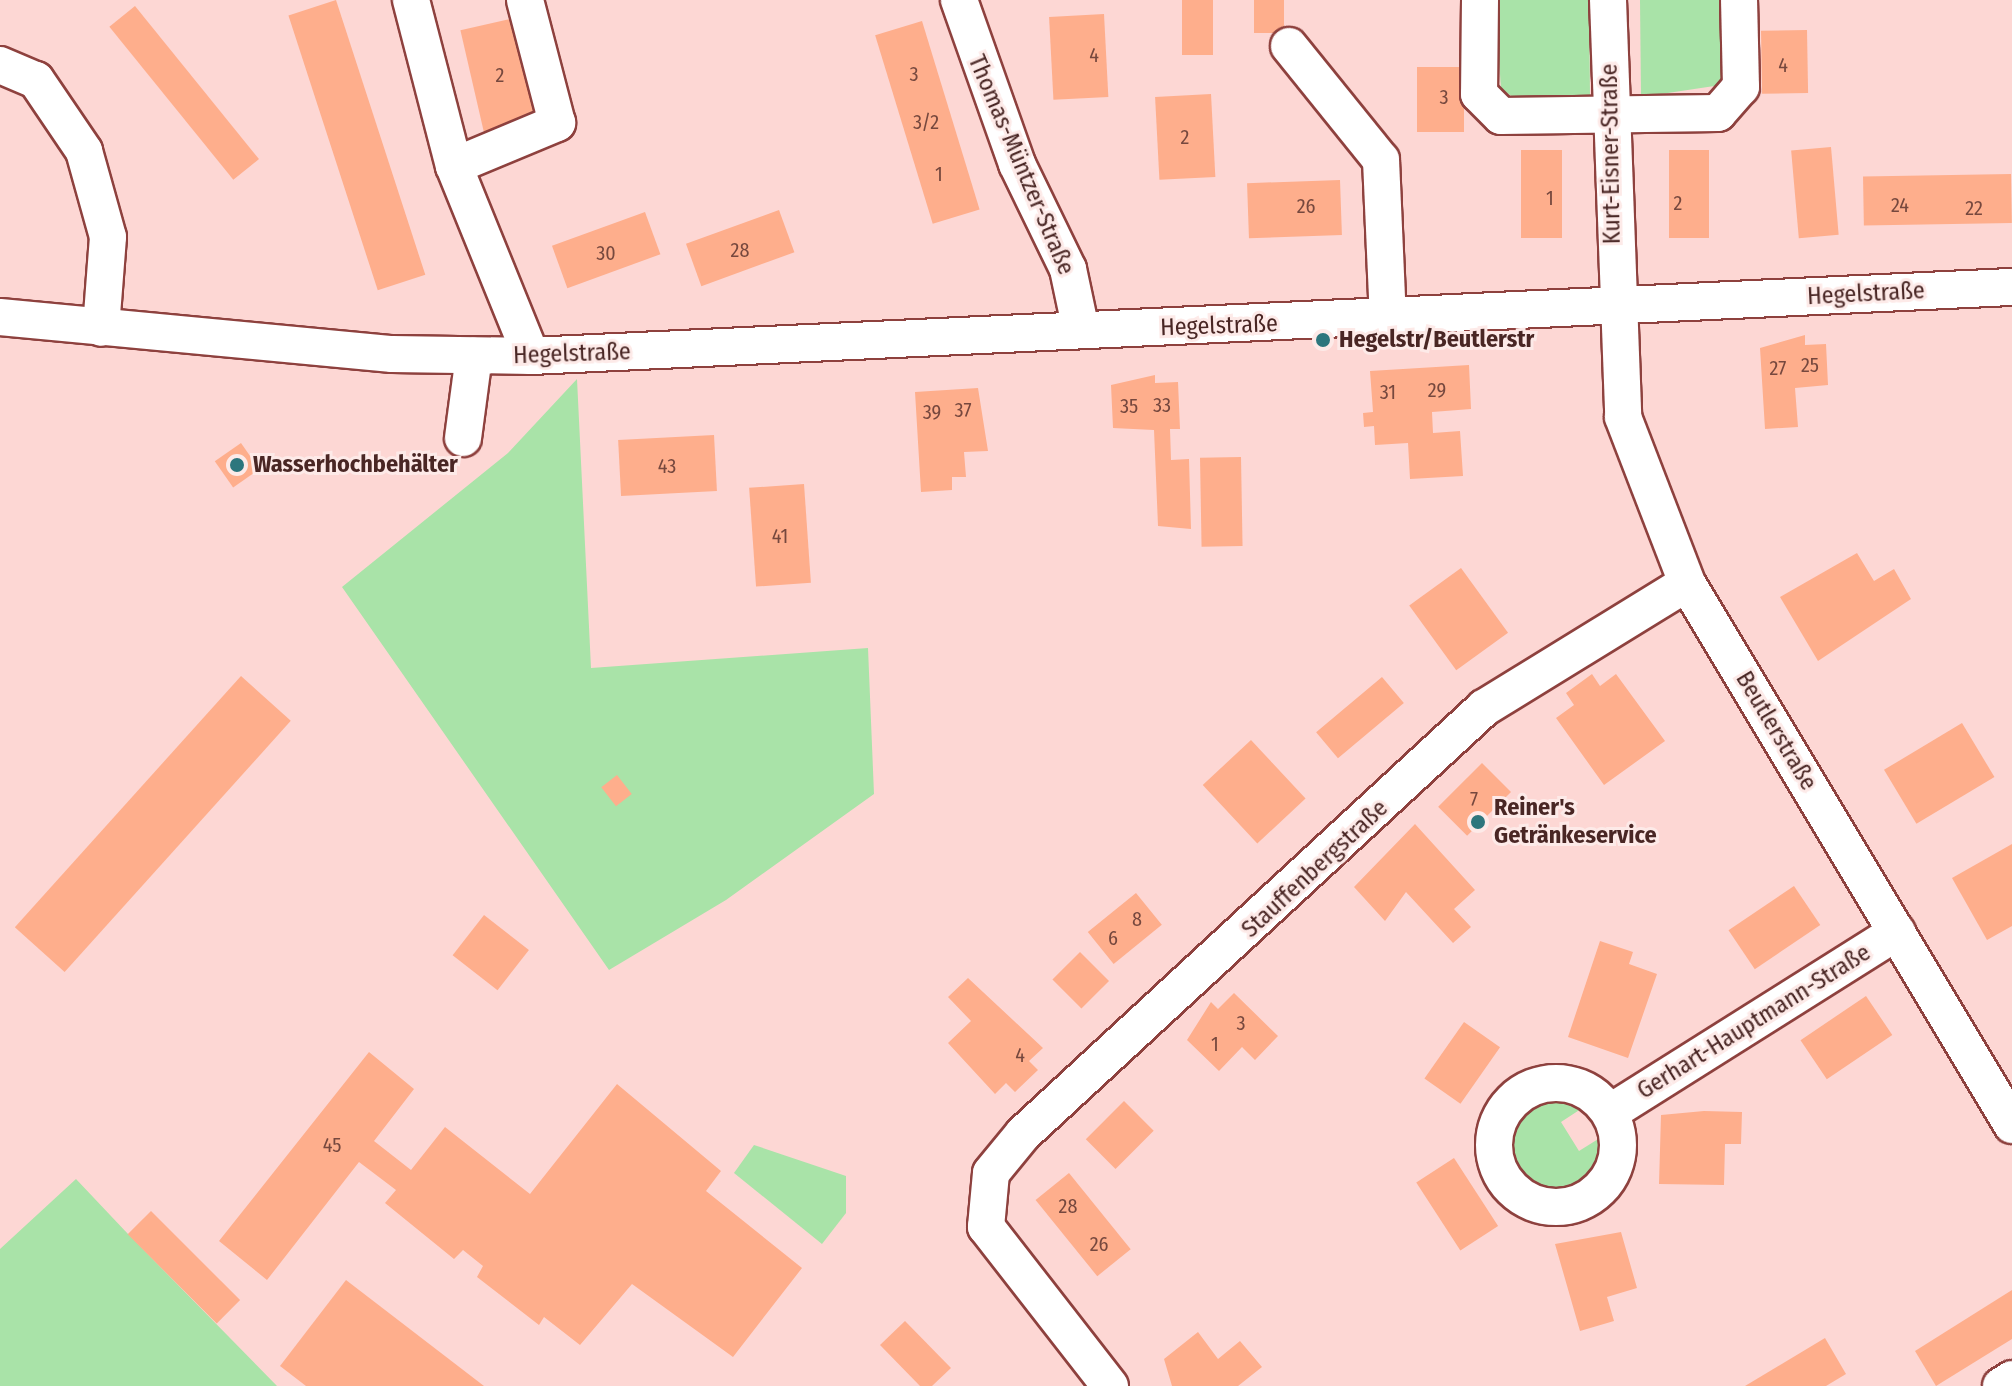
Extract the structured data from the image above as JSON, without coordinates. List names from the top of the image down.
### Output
{
  "streets": {
    "street": [
      "Kurt-Eisner-Straße",
      "Thomas-Müntzer-Straße",
      "Hegelstraße",
      "Beutlerstraße",
      "Stauffenbergstraße",
      "Gerhart-Hauptmann-Straße"
    ]
  },
  "crossings": [
    ["Kurt-Eisner-Straße", "Hegelstraße"],
    ["Kurt-Eisner-Straße", "Beutlerstraße"],
    ["Thomas-Müntzer-Straße", "Hegelstraße"],
    ["Hegelstraße", "Beutlerstraße"],
    ["Beutlerstraße", "Stauffenbergstraße"],
    ["Beutlerstraße", "Gerhart-Hauptmann-Straße"]
  ],
  "places": ["Hegelstr/Beutlerstr", "Wasserhochbehälter", "Reiner's Getränkeservice"],
  "house_numbers": [
    "4",
    "4",
    "3",
    "2",
    "3",
    "3/2",
    "2",
    "1",
    "1",
    "2",
    "24",
    "26",
    "22",
    "28",
    "30",
    "25",
    "27",
    "29",
    "31",
    "33",
    "35",
    "37",
    "39",
    "43",
    "41",
    "7",
    "8",
    "6",
    "3",
    "1",
    "4",
    "45",
    "28",
    "26"
  ]
}
